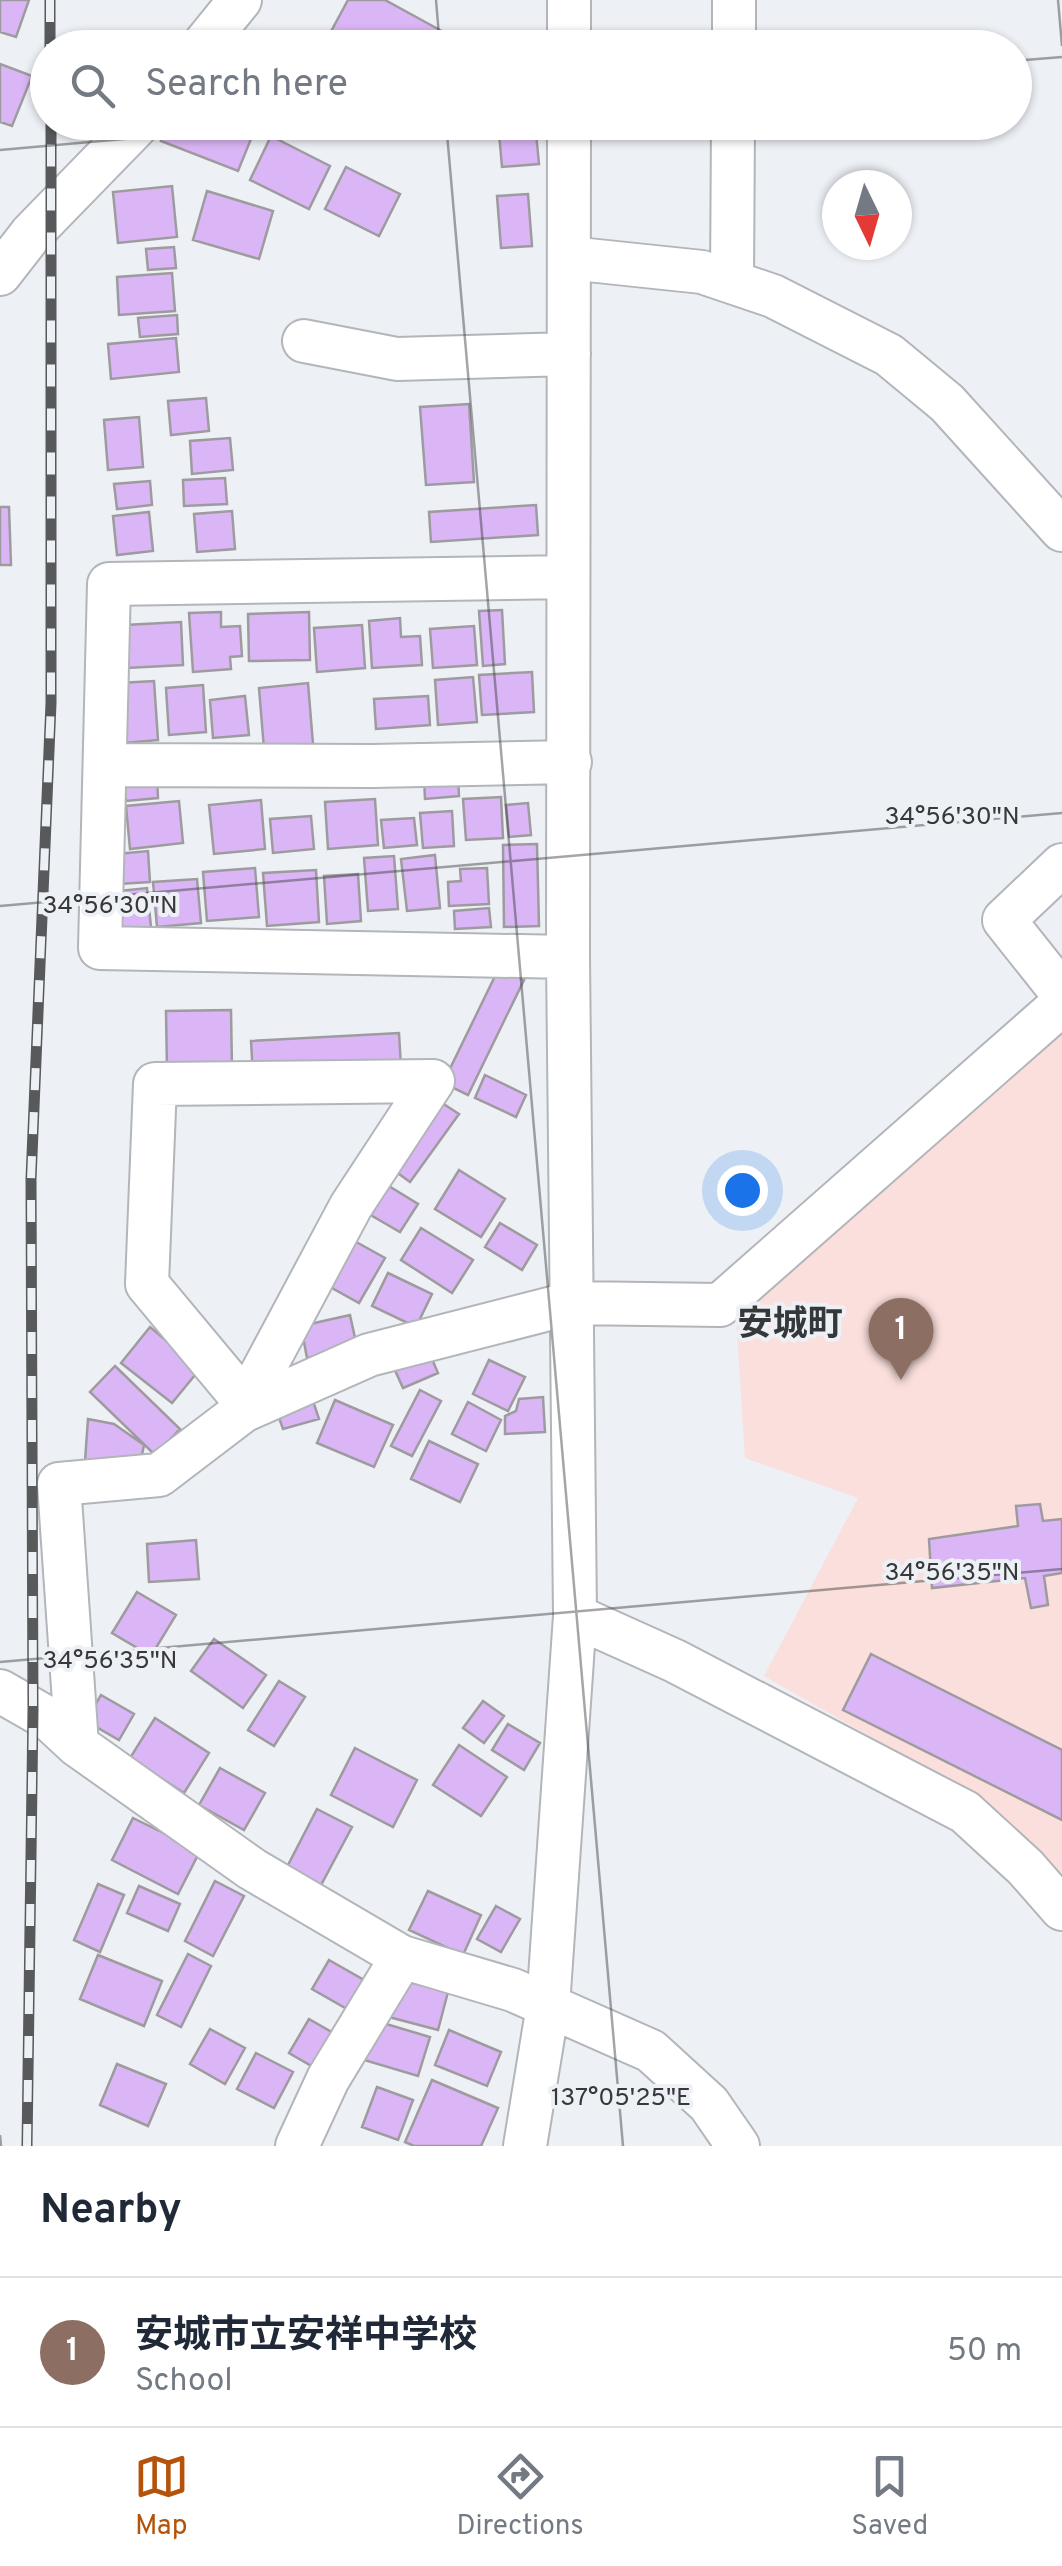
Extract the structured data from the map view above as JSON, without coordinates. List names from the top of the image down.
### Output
{
  "districts": ["安城町"],
  "north": "bottom",
  "page": {
    "search": "Search here",
    "pins": "1",
    "heading": "Nearby",
    "list": [
      {
        "mark": "1",
        "name": "安城市立安祥中学校",
        "note": "School",
        "value": "50 m"
      }
    ],
    "nav": ["Map", "Directions", "Saved"]
  },
  "coordinates": ["34°56'30\"N", "34°56'35\"N", "137°05'25\"E"]
}
